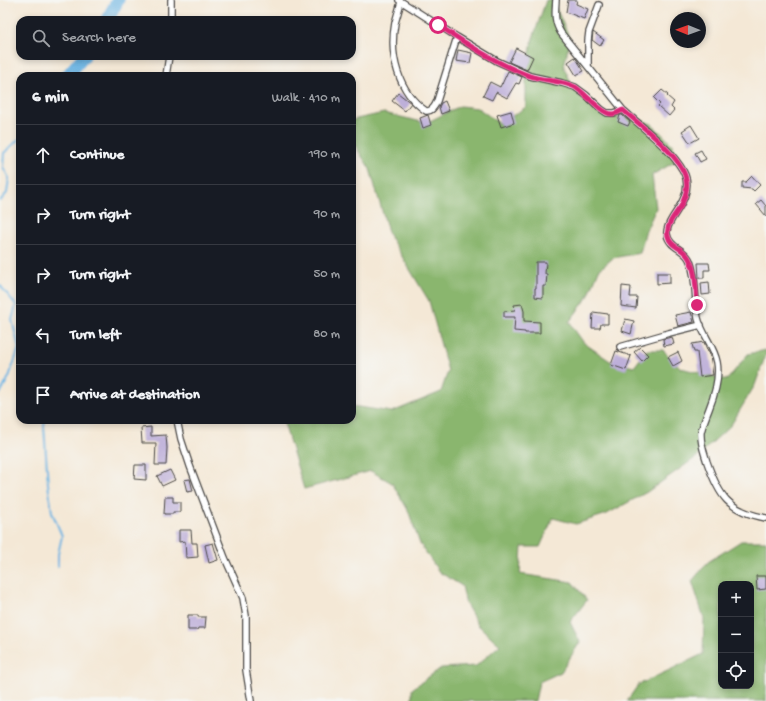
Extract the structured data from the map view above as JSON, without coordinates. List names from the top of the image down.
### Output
{
  "north": "left",
  "page": {
    "search": "Search here",
    "heading": ["6 min", "Walk · 410 m"],
    "list": [
      ["Continue", "190 m"],
      ["Turn right", "90 m"],
      ["Turn right", "50 m"],
      ["Turn left", "80 m"],
      "Arrive at destination"
    ],
    "map_buttons": ["+", "−"]
  }
}
